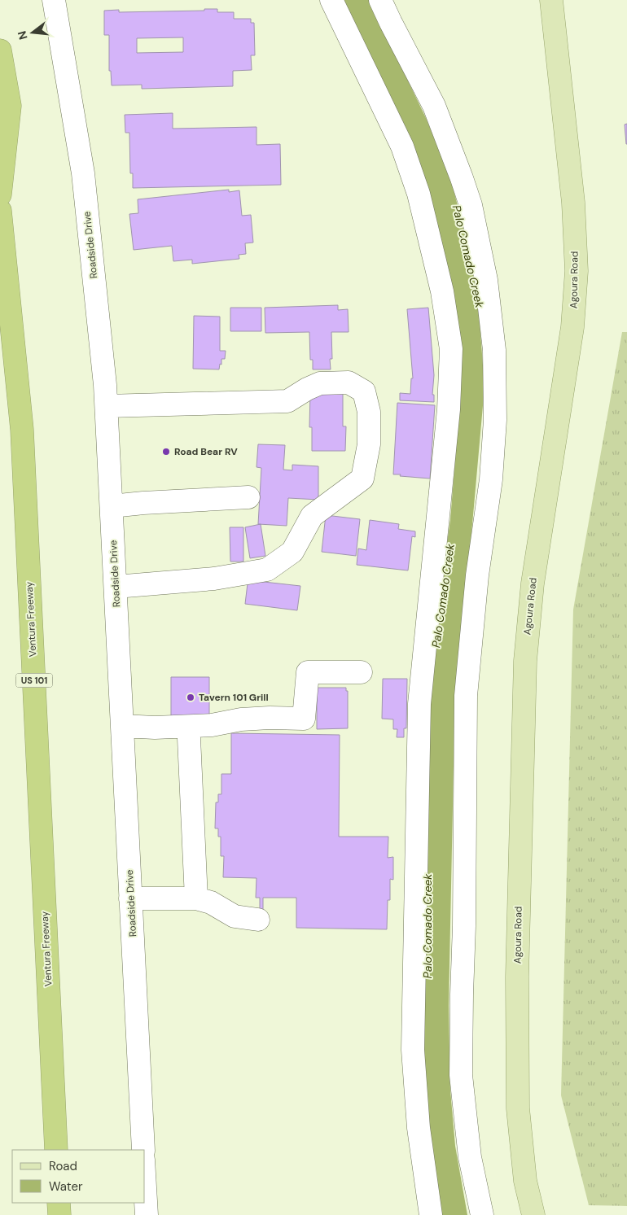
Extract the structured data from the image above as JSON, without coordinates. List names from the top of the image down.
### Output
{
  "streets": {
    "highway": ["Ventura Freeway", "US 101"],
    "main road": ["Agoura Road"],
    "street": ["Roadside Drive"]
  },
  "water": ["Palo Comado Creek"],
  "places": ["Road Bear RV", "Tavern 101 Grill"],
  "legend": ["Road", "Water"],
  "north": "left"
}
